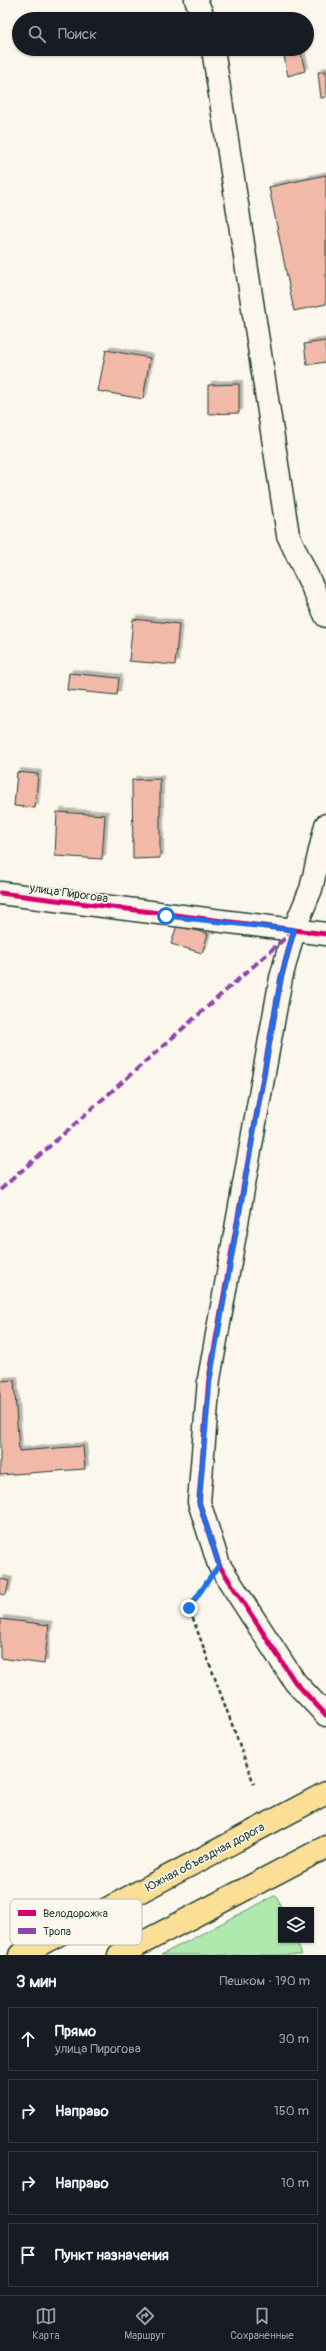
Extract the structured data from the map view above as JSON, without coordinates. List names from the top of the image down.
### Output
{
  "streets": {
    "main road": ["Южная объездная дорога"],
    "street": ["улица Пирогова"]
  },
  "legend": ["Велодорожка", "Тропа"],
  "page": {
    "search": "Поиск",
    "heading": ["3 мин", "Пешком · 190 m"],
    "list": [
      ["Прямо", "улица Пирогова", "30 m"],
      ["Направо", "150 m"],
      ["Направо", "10 m"],
      "Пункт назначения"
    ],
    "nav": ["Карта", "Маршрут", "Сохранённые"]
  }
}
